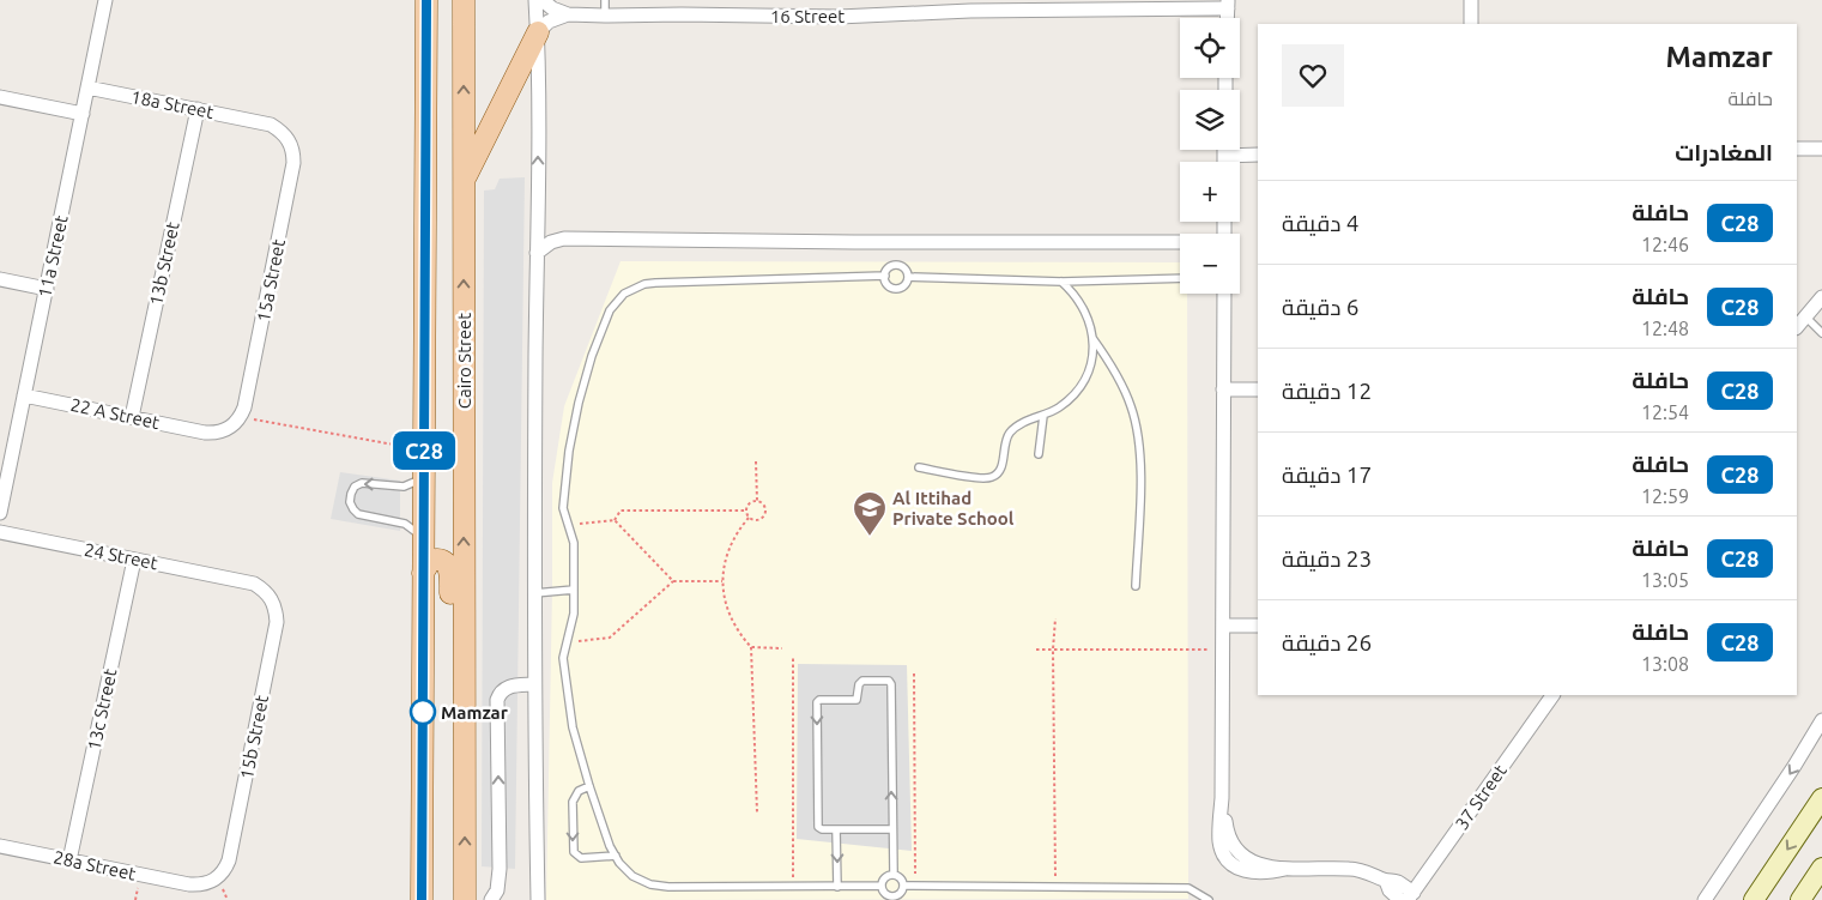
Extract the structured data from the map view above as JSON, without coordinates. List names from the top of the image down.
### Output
{
  "streets": {
    "main road": ["Cairo Street"],
    "street": [
      "16 Street",
      "18a Street",
      "11a Street",
      "13b Street",
      "15a Street",
      "22 A Street",
      "24 Street",
      "13c Street",
      "15b Street",
      "37 Street",
      "28a Street"
    ]
  },
  "crossings": [
    ["18a Street", "11a Street"],
    ["18a Street", "13b Street"],
    ["18a Street", "15a Street"],
    ["11a Street", "22 A Street"],
    ["13b Street", "22 A Street"],
    ["15a Street", "22 A Street"],
    ["24 Street", "13c Street"],
    ["24 Street", "15b Street"],
    ["13c Street", "28a Street"],
    ["15b Street", "28a Street"]
  ],
  "places": {
    "school or university": ["Al Ittihad Private School"],
    "other": ["Mamzar"]
  },
  "lines": ["bus line C28"],
  "page": {
    "on_map": "C28",
    "map_buttons": ["+", "−"],
    "heading": [
      ["Mamzar", "حافلة"],
      "المغادرات"
    ],
    "list": [
      {
        "mark": "C28",
        "name": "حافلة",
        "note": "12:46",
        "value": "4 دقيقة"
      },
      {
        "mark": "C28",
        "name": "حافلة",
        "note": "12:48",
        "value": "6 دقيقة"
      },
      {
        "mark": "C28",
        "name": "حافلة",
        "note": "12:54",
        "value": "12 دقيقة"
      },
      {
        "mark": "C28",
        "name": "حافلة",
        "note": "12:59",
        "value": "17 دقيقة"
      },
      {
        "mark": "C28",
        "name": "حافلة",
        "note": "13:05",
        "value": "23 دقيقة"
      },
      {
        "mark": "C28",
        "name": "حافلة",
        "note": "13:08",
        "value": "26 دقيقة"
      }
    ]
  }
}
